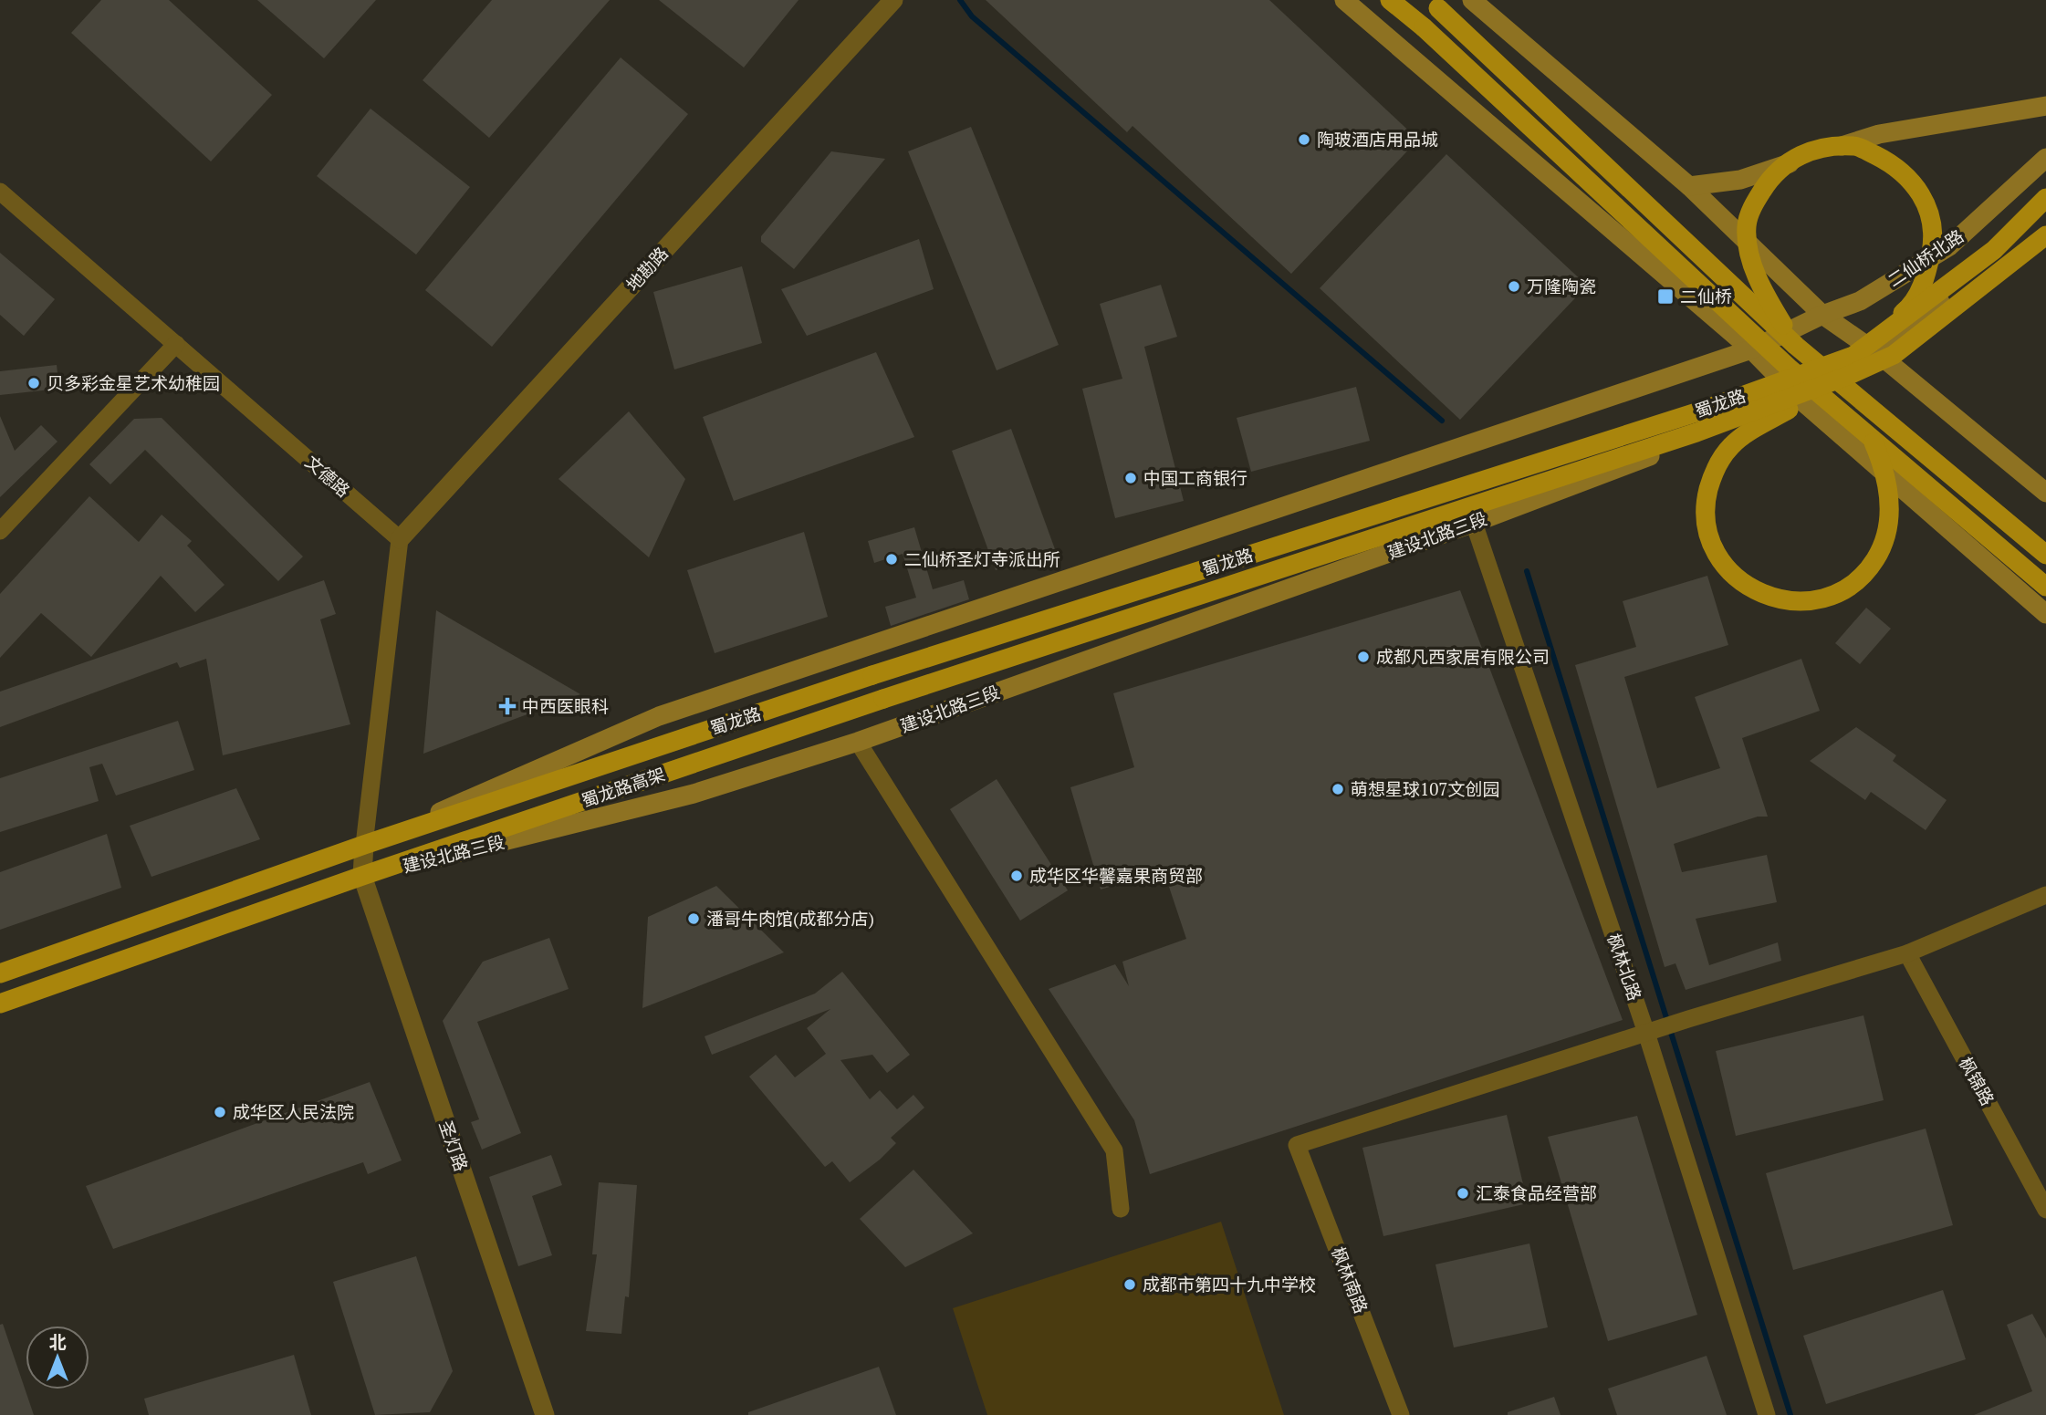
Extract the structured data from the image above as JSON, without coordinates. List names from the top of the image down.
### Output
{
  "streets": {
    "main road": [
      "二仙桥北路",
      "蜀龙路",
      "建设北路三段",
      "蜀龙路高架"
    ],
    "street": [
      "地勘路",
      "文德路",
      "枫林北路",
      "枫锦路",
      "圣灯路",
      "枫林南路"
    ]
  },
  "crossings": [
    ["二仙桥北路", "建设北路三段"],
    ["地勘路", "文德路"],
    ["蜀龙路", "建设北路三段"],
    ["蜀龙路", "蜀龙路高架"],
    ["建设北路三段", "蜀龙路高架"],
    ["建设北路三段", "枫林北路"],
    ["建设北路三段", "圣灯路"],
    ["蜀龙路高架", "圣灯路"],
    ["枫林北路", "枫林南路"]
  ],
  "places": {
    "other": [
      "陶玻酒店用品城",
      "万隆陶瓷",
      "贝多彩金星艺术幼稚园",
      "中国工商银行",
      "二仙桥圣灯寺派出所",
      "成都凡西家居有限公司",
      "萌想星球107文创园",
      "成华区华馨嘉果商贸部",
      "潘哥牛肉馆(成都分店)",
      "成华区人民法院",
      "汇泰食品经营部",
      "成都市第四十九中学校"
    ],
    "transit": ["二仙桥"],
    "health": ["中西医眼科"]
  },
  "north": "top"
}
